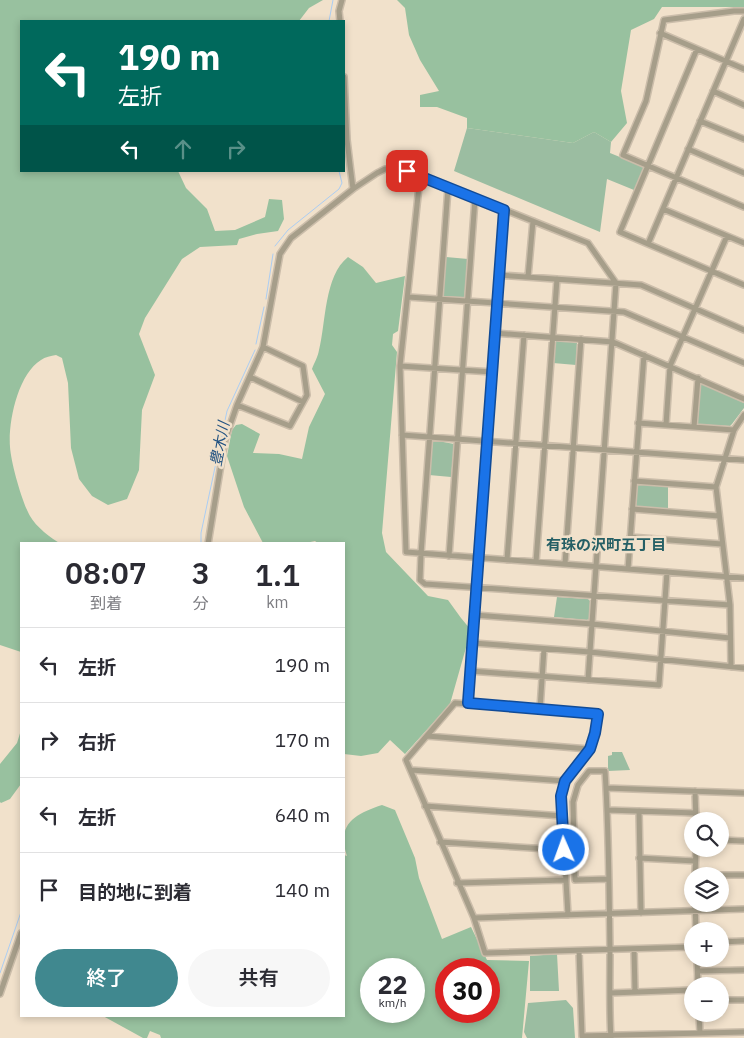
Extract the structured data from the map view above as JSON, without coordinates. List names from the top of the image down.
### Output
{
  "districts": ["有珠の沢町五丁目"],
  "water": ["豊木川"],
  "page": {
    "turn": ["190 m", "左折"],
    "eta": [
      "08:07",
      "到着",
      "3",
      "分",
      "1.1",
      "km"
    ],
    "list": [
      {
        "name": "左折",
        "value": "190 m"
      },
      {
        "name": "右折",
        "value": "170 m"
      },
      {
        "name": "左折",
        "value": "640 m"
      },
      {
        "name": "目的地に到着",
        "value": "140 m"
      }
    ],
    "map_buttons": ["+", "−"],
    "buttons": ["終了", "共有"],
    "speed": "22 km/h",
    "limit": "30"
  }
}
